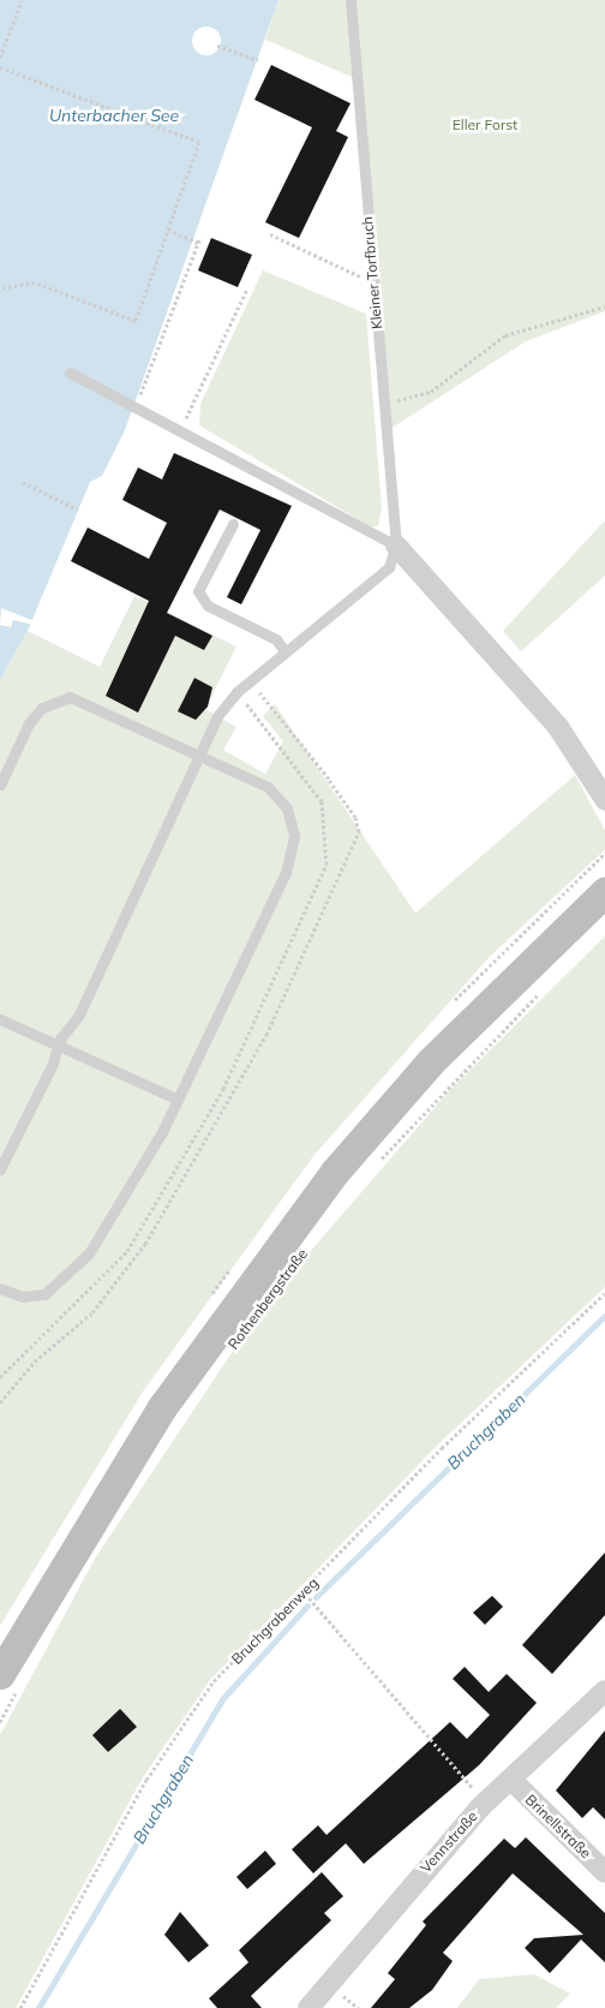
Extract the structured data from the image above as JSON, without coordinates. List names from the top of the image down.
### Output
{
  "streets": {
    "main road": ["Rothenbergstraße"],
    "street": ["Brinellstraße", "Vennstraße"],
    "lane": ["Kleiner Torfbruch"],
    "path": ["Bruchgrabenweg"]
  },
  "crossings": [
    ["Brinellstraße", "Vennstraße"]
  ],
  "water": ["Unterbacher See", "Bruchgraben"],
  "parks": ["Eller Forst"]
}
